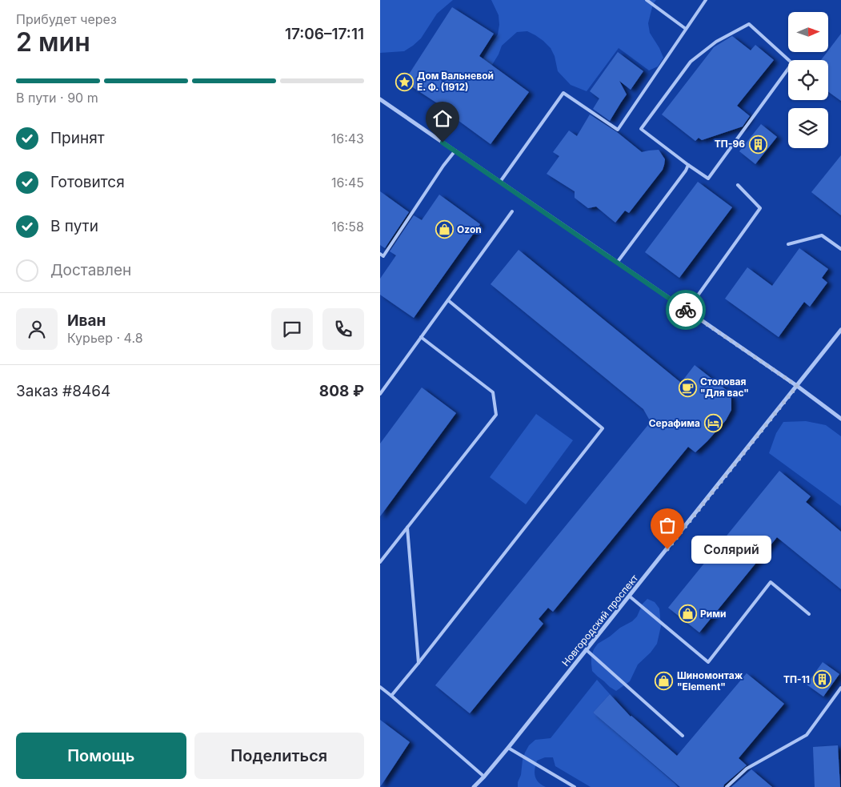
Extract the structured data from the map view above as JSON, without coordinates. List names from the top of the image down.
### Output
{
  "streets": {
    "street": ["Новгородский проспект"]
  },
  "places": {
    "place": ["Дом Вальневой Е. Ф. (1912)"],
    "building": ["ТП-96", "ТП-11"],
    "shop": ["Ozon", "Рими", "Шиномонтаж \"Element\""],
    "cafe": ["Столовая \"Для вас\""],
    "hotel": ["Серафима"],
    "other": ["Солярий"]
  },
  "north": "right",
  "page": {
    "heading": ["2 мин", "Прибудет через", "17:06–17:11"],
    "panel": [
      "Иван",
      "Курьер · 4.8",
      "Заказ #8464",
      "808 ₽"
    ],
    "bar": "В пути · 90 m",
    "list": [
      ["Принят", "16:43"],
      ["Готовится", "16:45"],
      ["В пути", "16:58"],
      "Доставлен"
    ],
    "bubble": "Солярий",
    "buttons": ["Помощь", "Поделиться"]
  }
}
